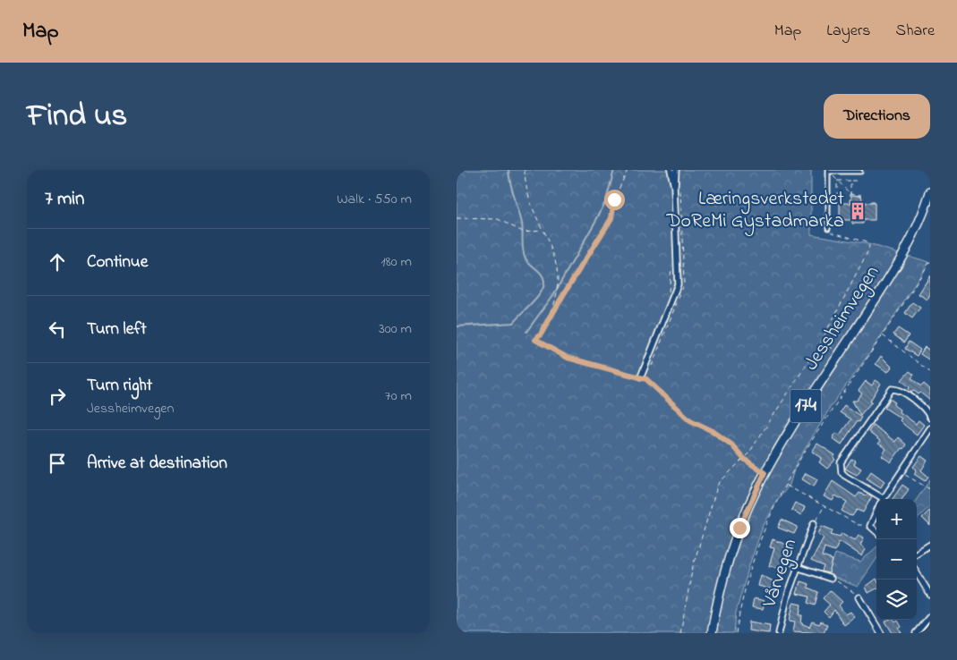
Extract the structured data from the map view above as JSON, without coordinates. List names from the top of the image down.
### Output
{
  "streets": {
    "main road": ["Jessheimvegen", "174"],
    "street": ["Vårvegen"]
  },
  "places": {
    "building": ["Læringsverkstedet DoReMi Gystadmarka"]
  },
  "page": {
    "header": "Map",
    "nav": ["Map", "Layers", "Share"],
    "title": "Find us",
    "buttons": "Directions",
    "heading": ["7 min", "Walk · 550 m"],
    "list": [
      ["Continue", "180 m"],
      ["Turn left", "300 m"],
      ["Turn right", "Jessheimvegen", "70 m"],
      "Arrive at destination"
    ],
    "map_buttons": ["+", "−"]
  }
}
